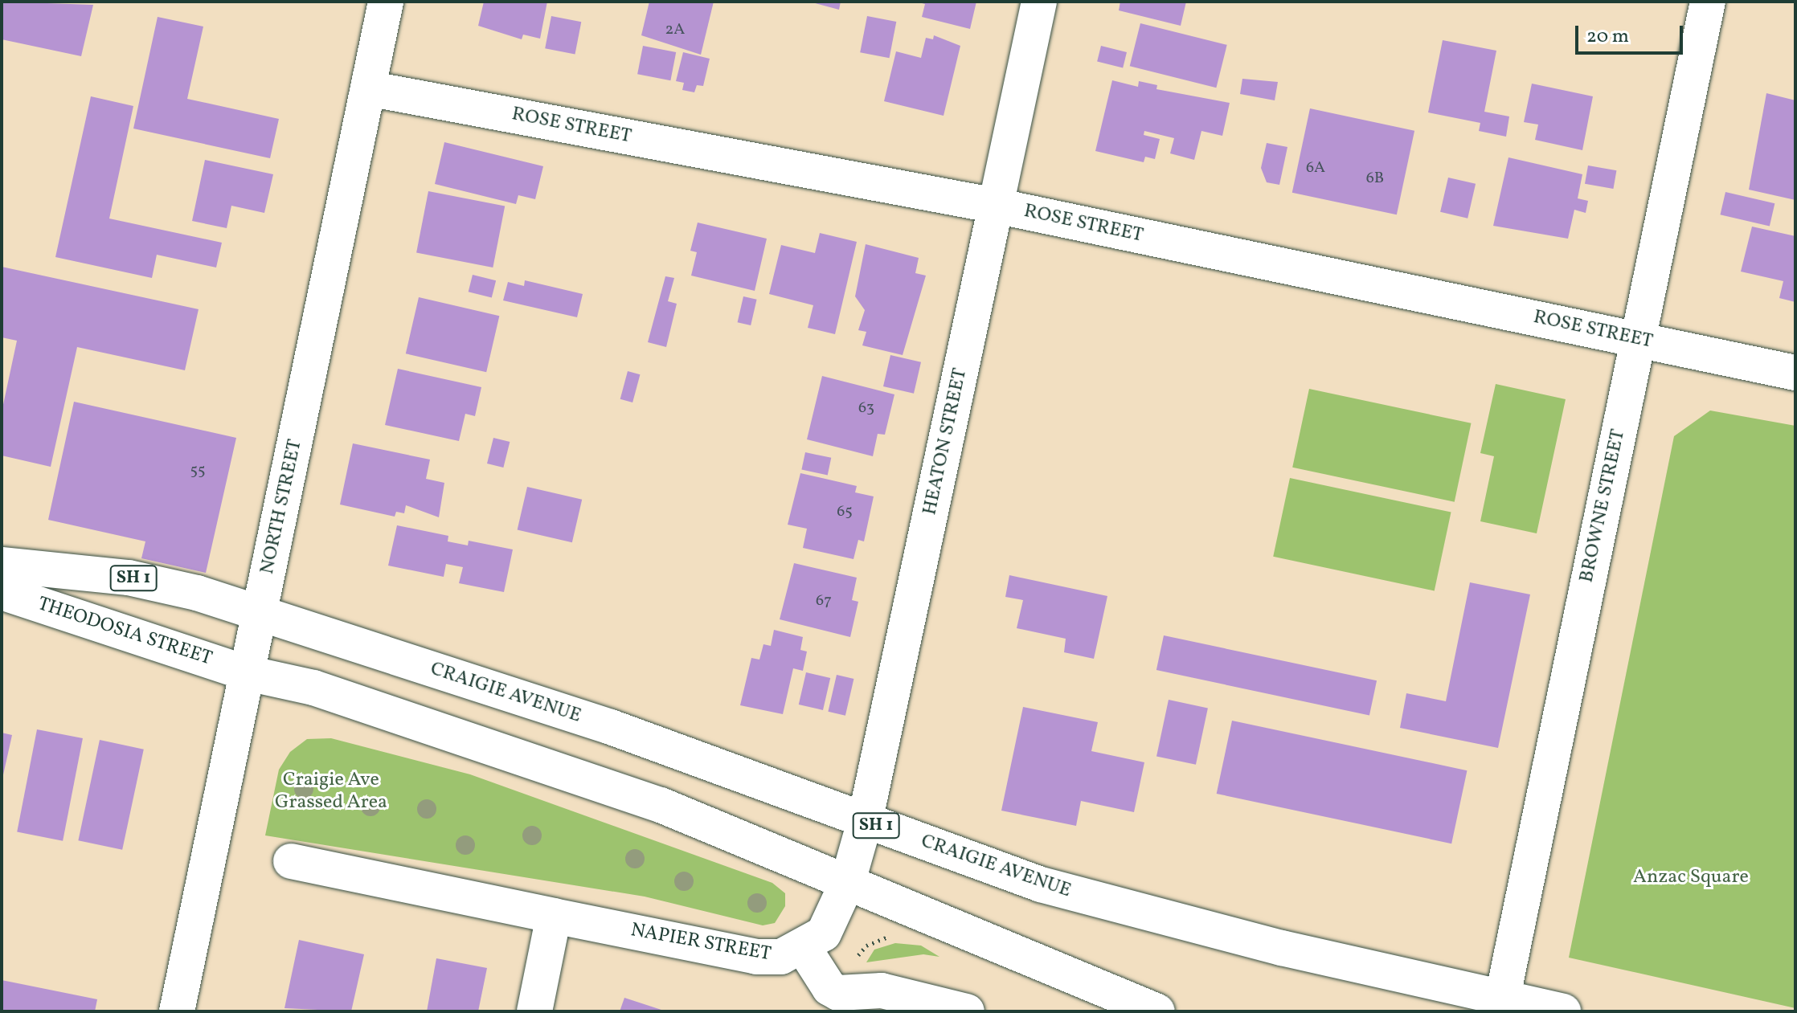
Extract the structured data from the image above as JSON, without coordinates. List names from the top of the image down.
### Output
{
  "streets": {
    "main road": [
      "ROSE STREET",
      "HEATON STREET",
      "BROWNE STREET",
      "NORTH STREET",
      "SH 1",
      "THEODOSIA STREET",
      "CRAIGIE AVENUE",
      "NAPIER STREET"
    ]
  },
  "crossings": [
    ["ROSE STREET", "HEATON STREET"],
    ["ROSE STREET", "BROWNE STREET"],
    ["ROSE STREET", "NORTH STREET"],
    ["HEATON STREET", "CRAIGIE AVENUE"],
    ["HEATON STREET", "NAPIER STREET"],
    ["BROWNE STREET", "CRAIGIE AVENUE"],
    ["NORTH STREET", "THEODOSIA STREET"],
    ["NORTH STREET", "CRAIGIE AVENUE"],
    ["THEODOSIA STREET", "CRAIGIE AVENUE"]
  ],
  "parks": ["Craigie Ave Grassed Area", "Anzac Square"],
  "house_numbers": [
    "2A",
    "6A",
    "6B",
    "63",
    "55",
    "65",
    "67"
  ],
  "scale_bar": "20 m"
}
